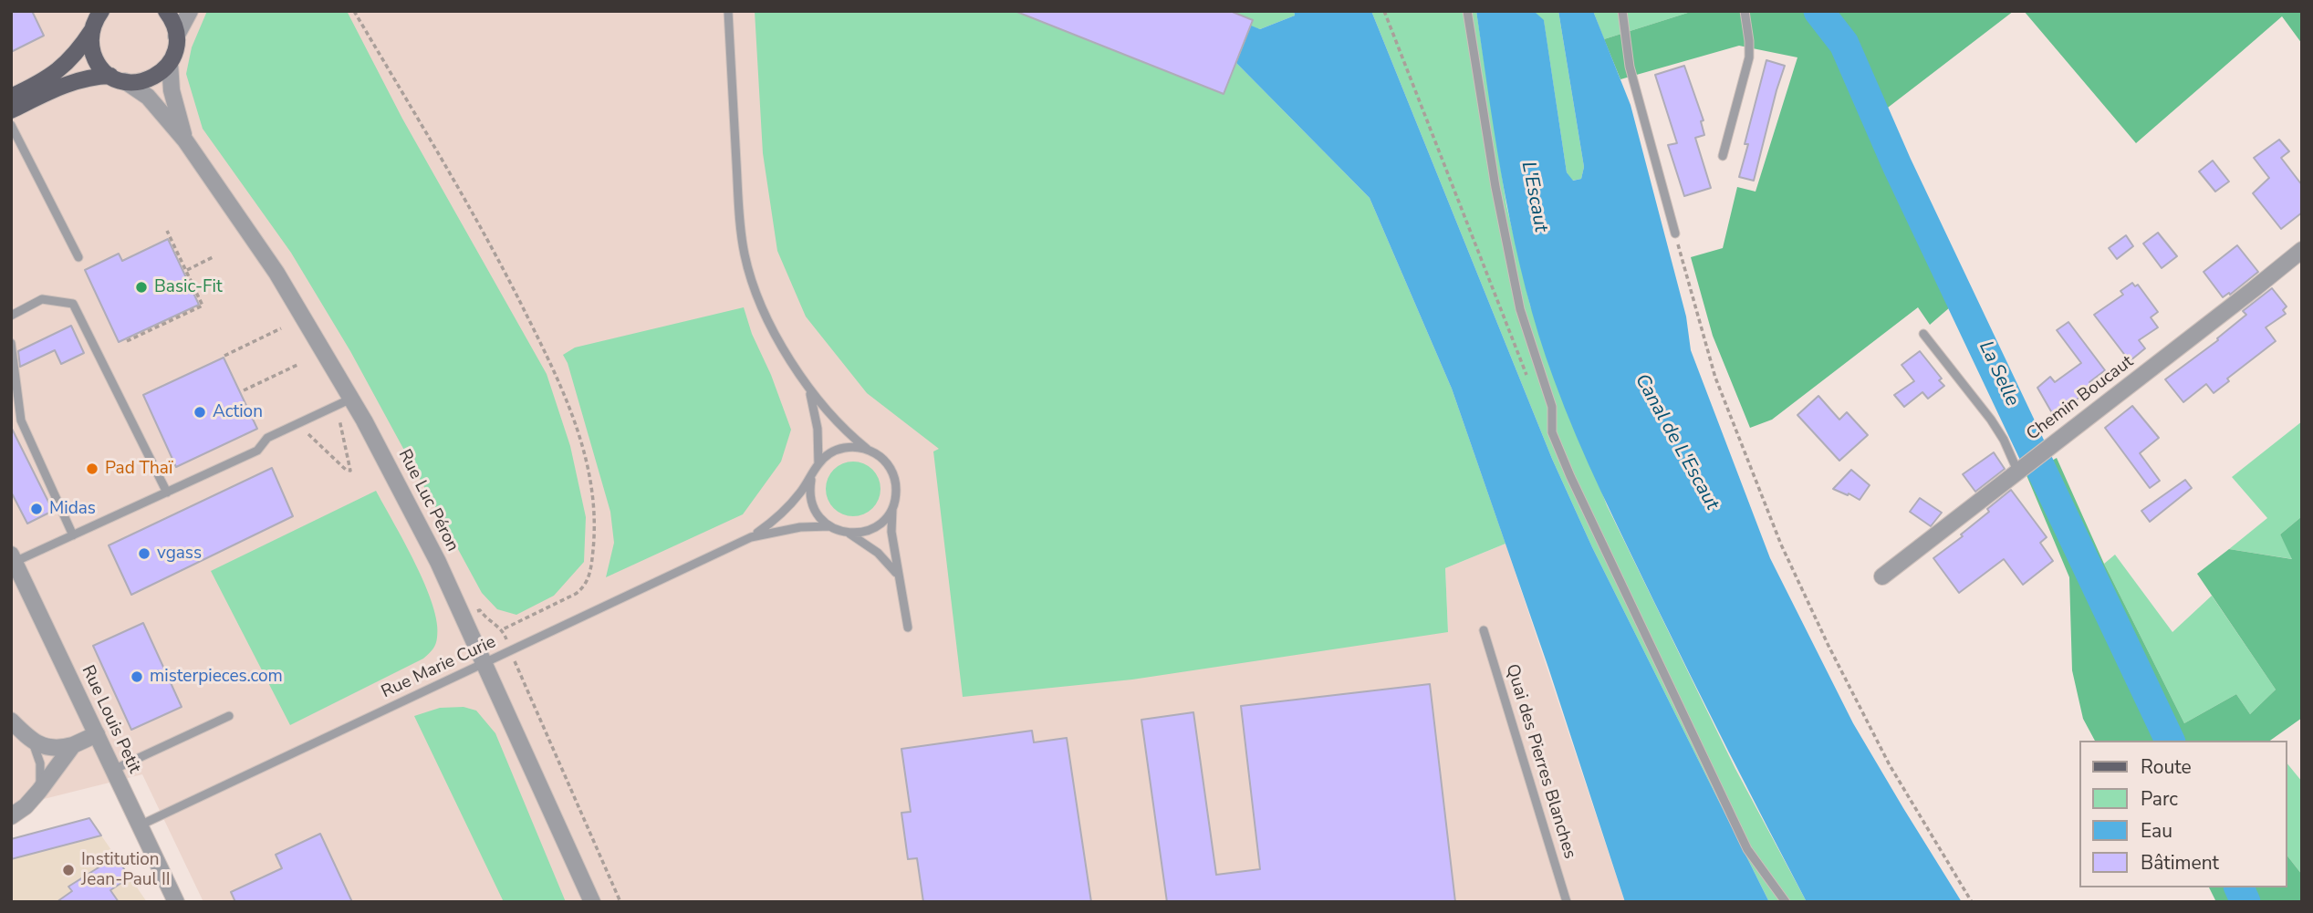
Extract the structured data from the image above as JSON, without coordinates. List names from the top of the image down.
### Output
{
  "streets": {
    "street": ["Chemin Boucaut", "Rue Luc Péron", "Rue Louis Petit"],
    "lane": ["Rue Marie Curie", "Quai des Pierres Blanches"]
  },
  "crossings": [
    ["Rue Luc Péron", "Rue Marie Curie"],
    ["Rue Marie Curie", "Rue Louis Petit"]
  ],
  "water": ["L'Escaut", "La Selle", "Canal de L'Escaut"],
  "places": [
    "Basic-Fit",
    "Action",
    "Pad Thaï",
    "Midas",
    "vgass",
    "misterpieces.com",
    "Institution Jean-Paul II"
  ],
  "legend": [
    "Route",
    "Parc",
    "Eau",
    "Bâtiment"
  ]
}
